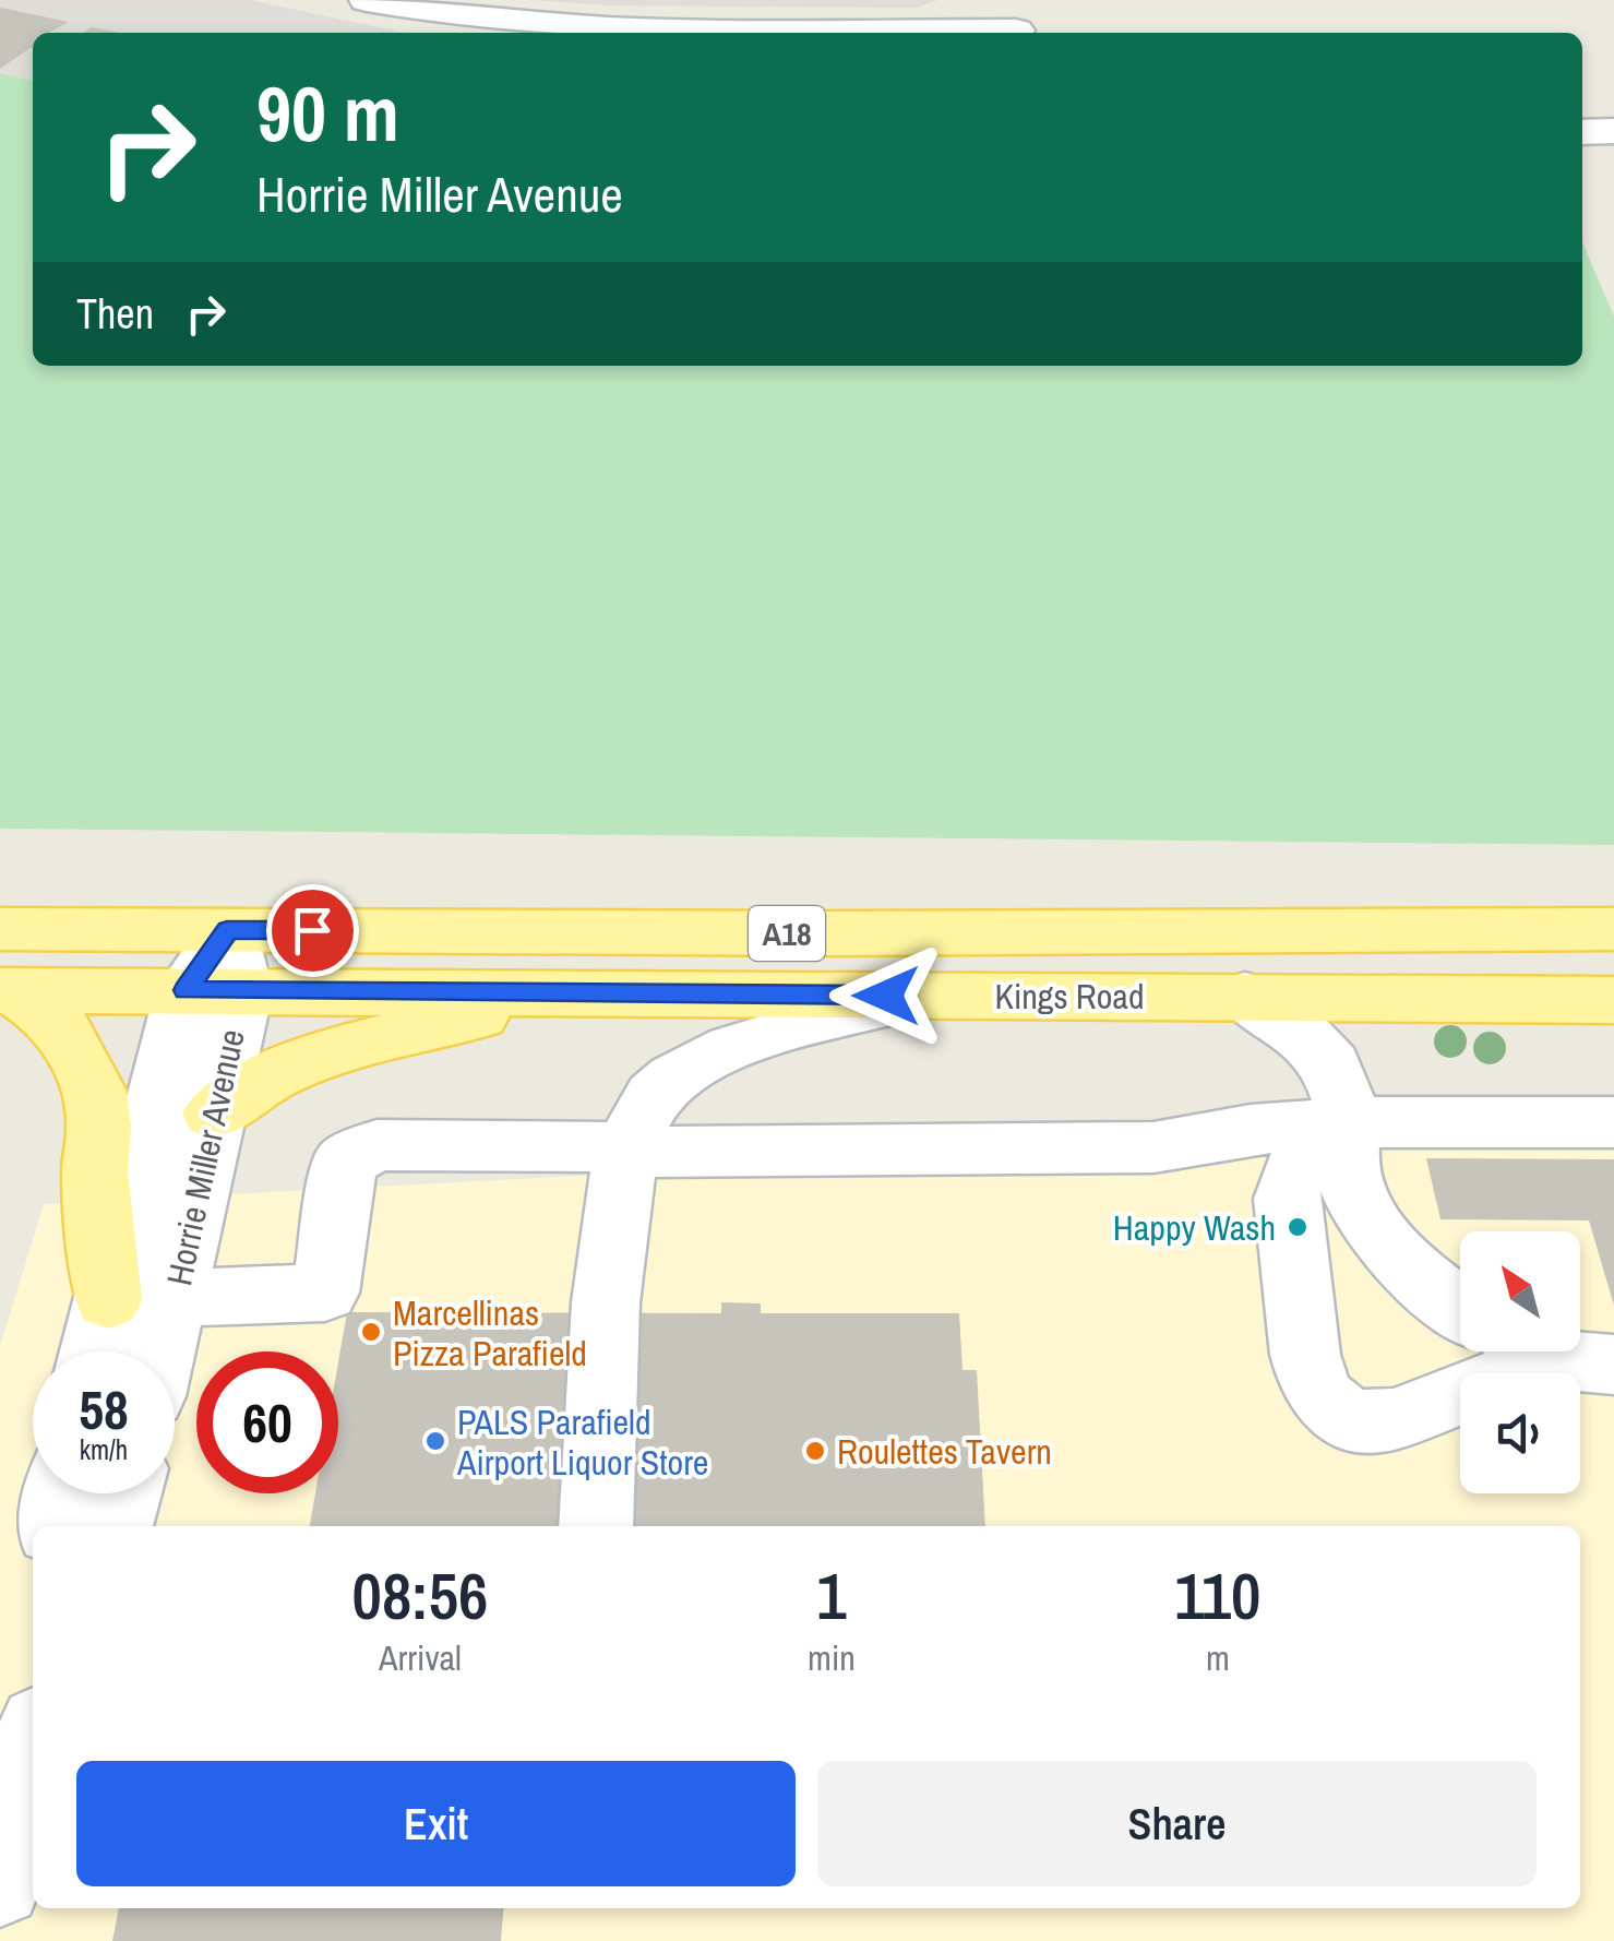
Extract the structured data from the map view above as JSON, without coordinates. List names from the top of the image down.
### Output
{
  "streets": {
    "main road": ["A18", "Kings Road"],
    "street": ["Horrie Miller Avenue"]
  },
  "crossings": [
    ["Kings Road", "Horrie Miller Avenue"]
  ],
  "places": [
    "Happy Wash",
    "Marcellinas Pizza Parafield",
    "PALS Parafield Airport Liquor Store",
    "Roulettes Tavern"
  ],
  "north": "top left",
  "page": {
    "turn": ["90 m", "Horrie Miller Avenue"],
    "then": "Then",
    "speed": "58 km/h",
    "limit": "60",
    "eta": [
      "08:56",
      "Arrival",
      "1",
      "min",
      "110",
      "m"
    ],
    "buttons": ["Exit", "Share"]
  }
}
